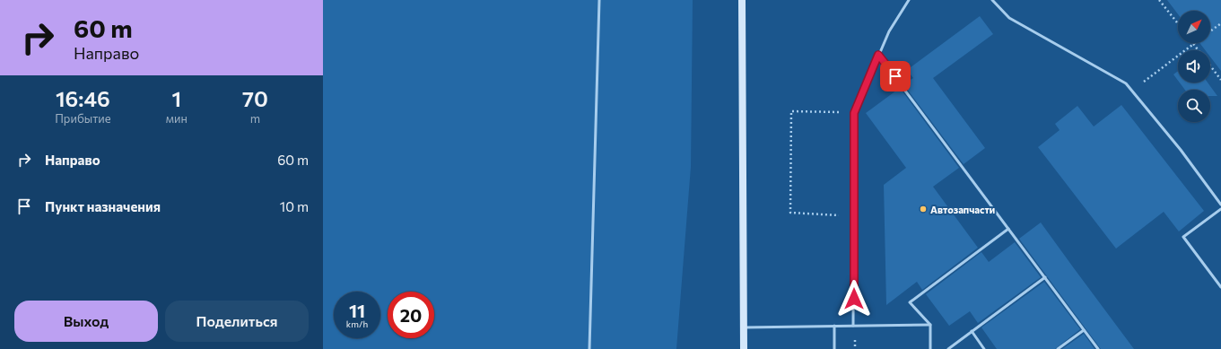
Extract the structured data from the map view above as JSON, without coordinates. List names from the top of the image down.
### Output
{
  "places": ["Автозапчасти"],
  "north": "top right",
  "page": {
    "turn": ["60 m", "Направо"],
    "eta": [
      "16:46",
      "Прибытие",
      "1",
      "мин",
      "70",
      "m"
    ],
    "list": [
      {
        "name": "Направо",
        "value": "60 m"
      },
      {
        "name": "Пункт назначения",
        "value": "10 m"
      }
    ],
    "speed": "11 km/h",
    "limit": "20",
    "buttons": ["Выход", "Поделиться"]
  }
}
